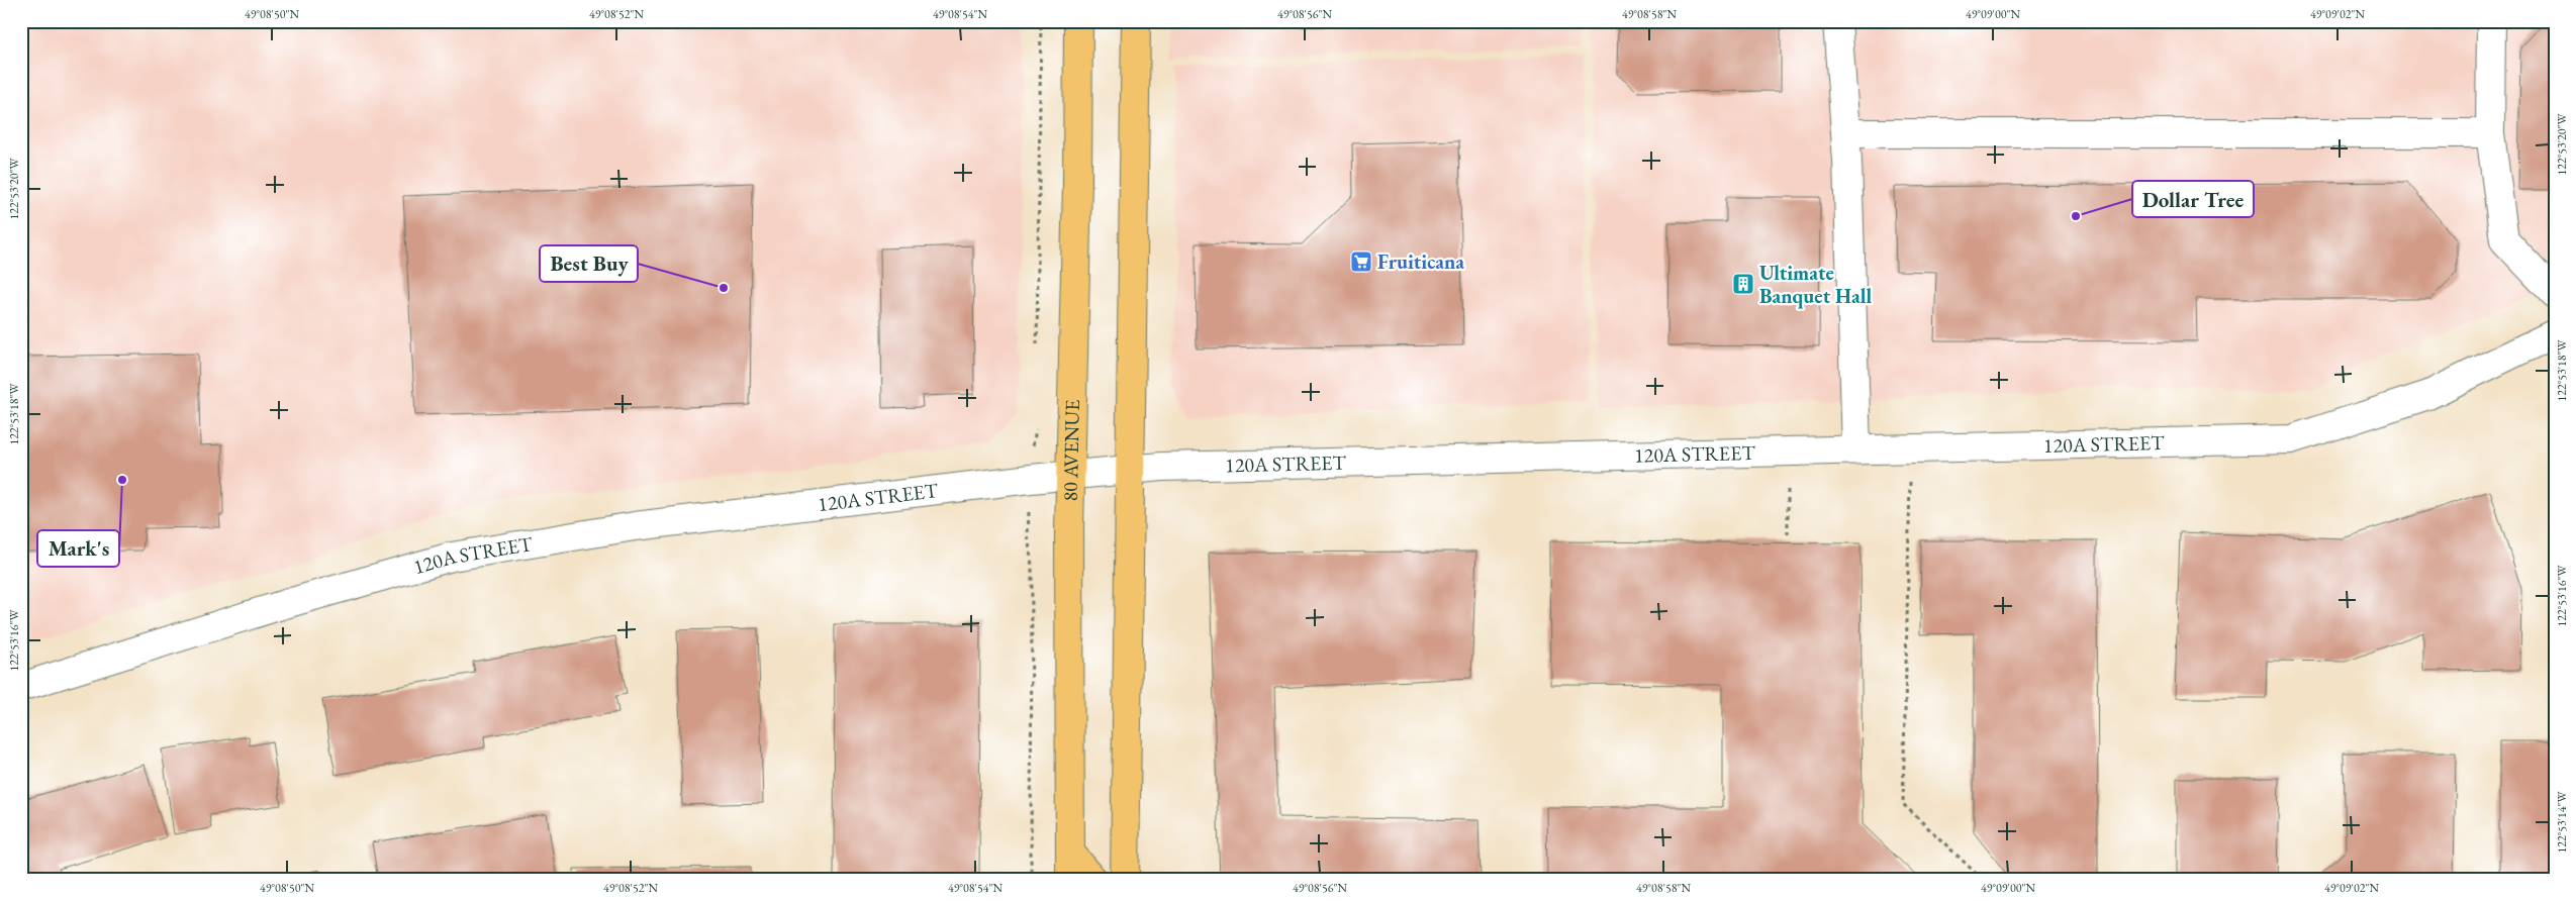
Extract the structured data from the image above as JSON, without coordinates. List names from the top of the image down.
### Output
{
  "streets": {
    "main road": ["80 AVENUE"],
    "street": ["120A STREET"]
  },
  "crossings": [
    ["120A STREET", "80 AVENUE"]
  ],
  "places": {
    "other": ["Dollar Tree", "Best Buy", "Mark's"],
    "supermarket": ["Fruiticana"],
    "building": ["Ultimate Banquet Hall"]
  },
  "coordinates": [
    "49°08'50\"N",
    "49°08'52\"N",
    "49°08'54\"N",
    "49°08'56\"N",
    "49°08'58\"N",
    "49°09'00\"N",
    "49°09'02\"N",
    "122°53'20\"W",
    "122°53'18\"W",
    "122°53'16\"W",
    "122°53'14\"W"
  ]
}
